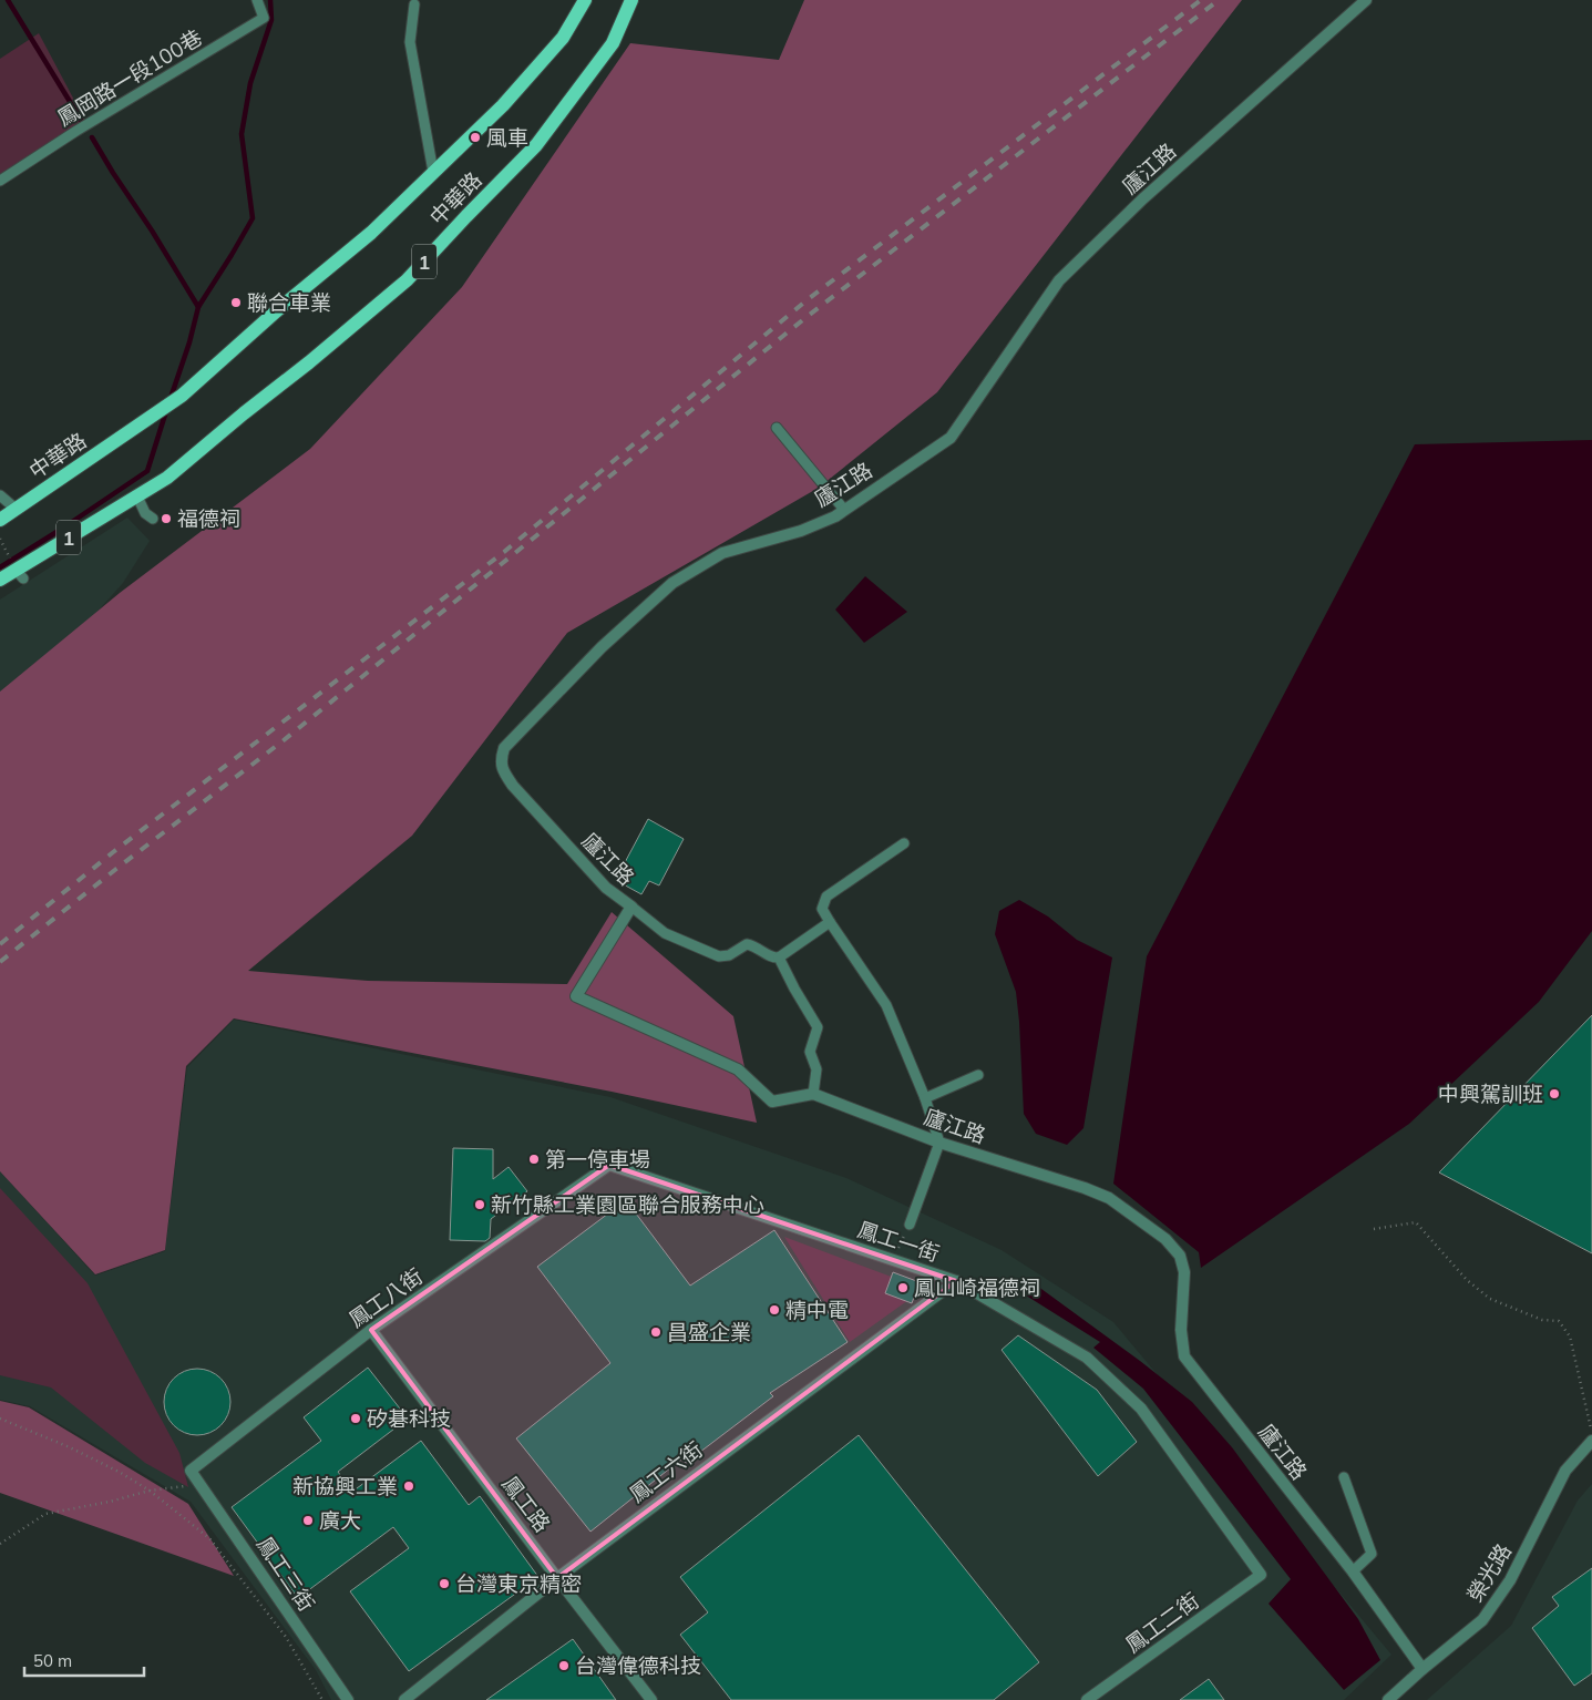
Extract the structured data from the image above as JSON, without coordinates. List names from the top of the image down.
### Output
{
  "streets": {
    "main road": ["中華路", "1"],
    "street": [
      "廬江路",
      "鳳工一街",
      "鳳工八街",
      "鳳工六街",
      "鳳工路",
      "榮光路",
      "鳳工三街",
      "鳳工二街"
    ],
    "lane": ["鳳岡路一段100巷"]
  },
  "crossings": [
    ["廬江路", "榮光路"],
    ["中華路", "1"],
    ["鳳工一街", "鳳工八街"],
    ["鳳工一街", "鳳工六街"],
    ["鳳工一街", "鳳工二街"],
    ["鳳工八街", "鳳工路"],
    ["鳳工八街", "鳳工三街"],
    ["鳳工六街", "鳳工路"]
  ],
  "places": [
    "風車",
    "聯合車業",
    "福德祠",
    "中興駕訓班",
    "第一停車場",
    "新竹縣工業園區聯合服務中心",
    "鳳山崎福德祠",
    "精中電",
    "昌盛企業",
    "矽碁科技",
    "新協興工業",
    "廣大",
    "台灣東京精密",
    "台灣偉德科技"
  ],
  "scale_bar": "50 m"
}
